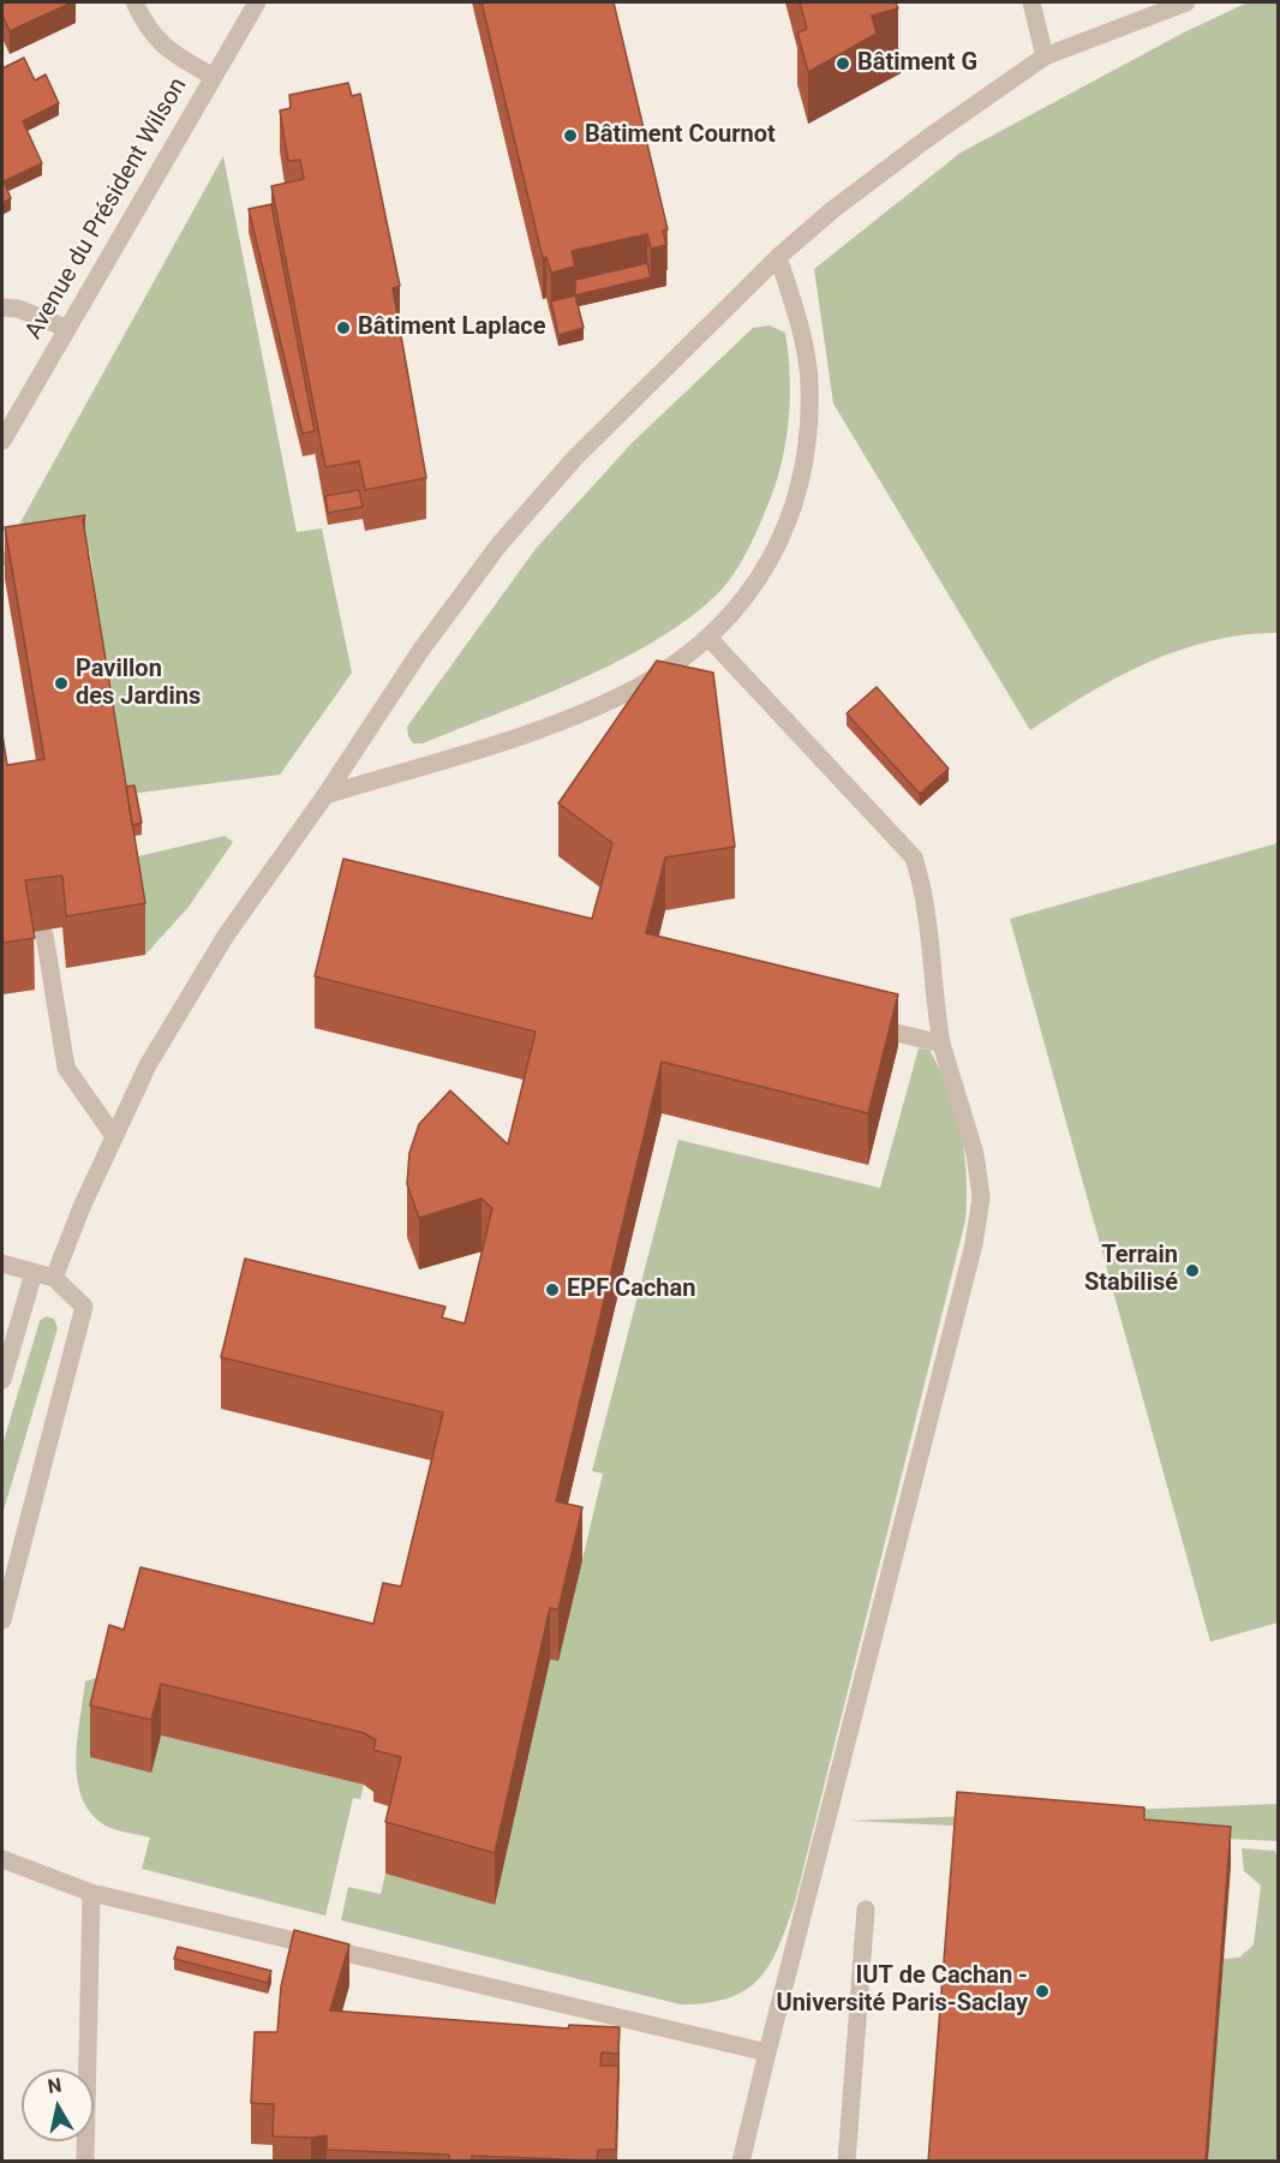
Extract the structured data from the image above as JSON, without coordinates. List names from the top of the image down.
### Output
{
  "streets": {
    "street": ["Avenue du Président Wilson"]
  },
  "places": [
    "Bâtiment G",
    "Bâtiment Cournot",
    "Bâtiment Laplace",
    "Pavillon des Jardins",
    "Terrain Stabilisé",
    "EPF Cachan",
    "IUT de Cachan - Université Paris-Saclay"
  ],
  "north": "top"
}
